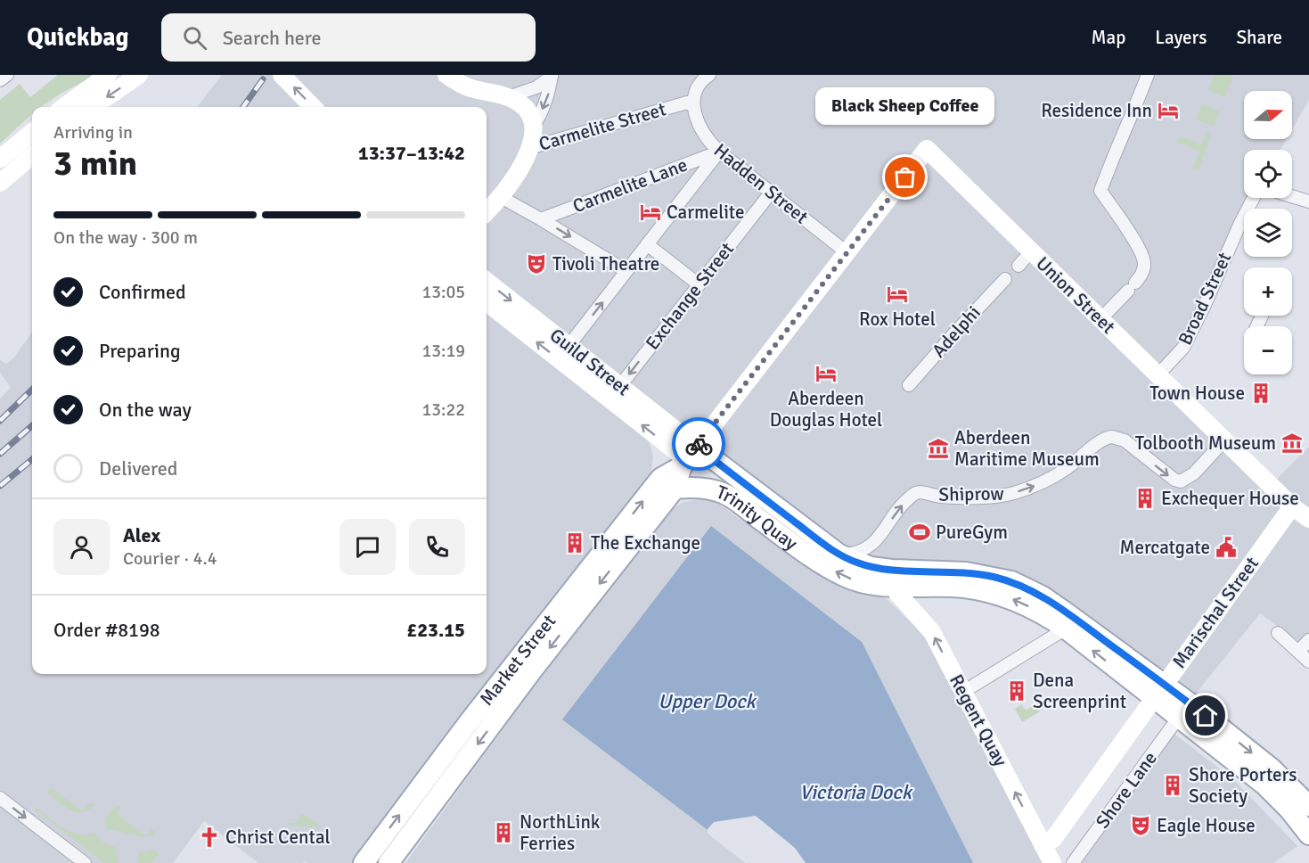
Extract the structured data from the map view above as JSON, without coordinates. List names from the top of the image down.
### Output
{
  "streets": {
    "main road": ["Trinity Quay", "Market Street"],
    "street": [
      "Carmelite Street",
      "Hadden Street",
      "Carmelite Lane",
      "Union Street",
      "Exchange Street",
      "Broad Street",
      "Adelphi",
      "Guild Street",
      "Shiprow",
      "Marischal Street",
      "Regent Quay",
      "Shore Lane"
    ]
  },
  "crossings": [
    ["Carmelite Street", "Hadden Street"],
    ["Hadden Street", "Carmelite Lane"],
    ["Hadden Street", "Exchange Street"],
    ["Hadden Street", "Market Street"],
    ["Union Street", "Broad Street"],
    ["Union Street", "Shiprow"],
    ["Union Street", "Marischal Street"],
    ["Union Street", "Market Street"],
    ["Exchange Street", "Guild Street"],
    ["Guild Street", "Trinity Quay"],
    ["Guild Street", "Market Street"],
    ["Shiprow", "Trinity Quay"],
    ["Trinity Quay", "Market Street"],
    ["Trinity Quay", "Regent Quay"],
    ["Trinity Quay", "Shore Lane"],
    ["Marischal Street", "Regent Quay"]
  ],
  "one_way": ["Shiprow", "Regent Quay"],
  "water": ["Upper Dock", "Victoria Dock"],
  "places": {
    "hotel": [
      "Residence Inn",
      "Carmelite",
      "Rox Hotel",
      "Aberdeen Douglas Hotel"
    ],
    "other": ["Black Sheep Coffee"],
    "theatre": ["Tivoli Theatre", "Eagle House"],
    "building": [
      "Town House",
      "Exchequer House",
      "The Exchange",
      "Dena Screenprint",
      "Shore Porters Society",
      "NorthLink Ferries"
    ],
    "museum": ["Tolbooth Museum", "Aberdeen Maritime Museum"],
    "sports": ["PureGym"],
    "public building": ["Mercatgate"],
    "church": ["Christ Cental"]
  },
  "north": "right",
  "page": {
    "header": "Quickbag",
    "search": "Search here",
    "nav": ["Map", "Layers", "Share"],
    "bubble": "Black Sheep Coffee",
    "map_buttons": ["+", "−"],
    "heading": ["3 min", "Arriving in", "13:37–13:42"],
    "panel": [
      "Alex",
      "Courier · 4.4",
      "Order #8198",
      "£23.15"
    ],
    "bar": "On the way · 300 m",
    "list": [
      ["Confirmed", "13:05"],
      ["Preparing", "13:19"],
      ["On the way", "13:22"],
      "Delivered"
    ]
  }
}
